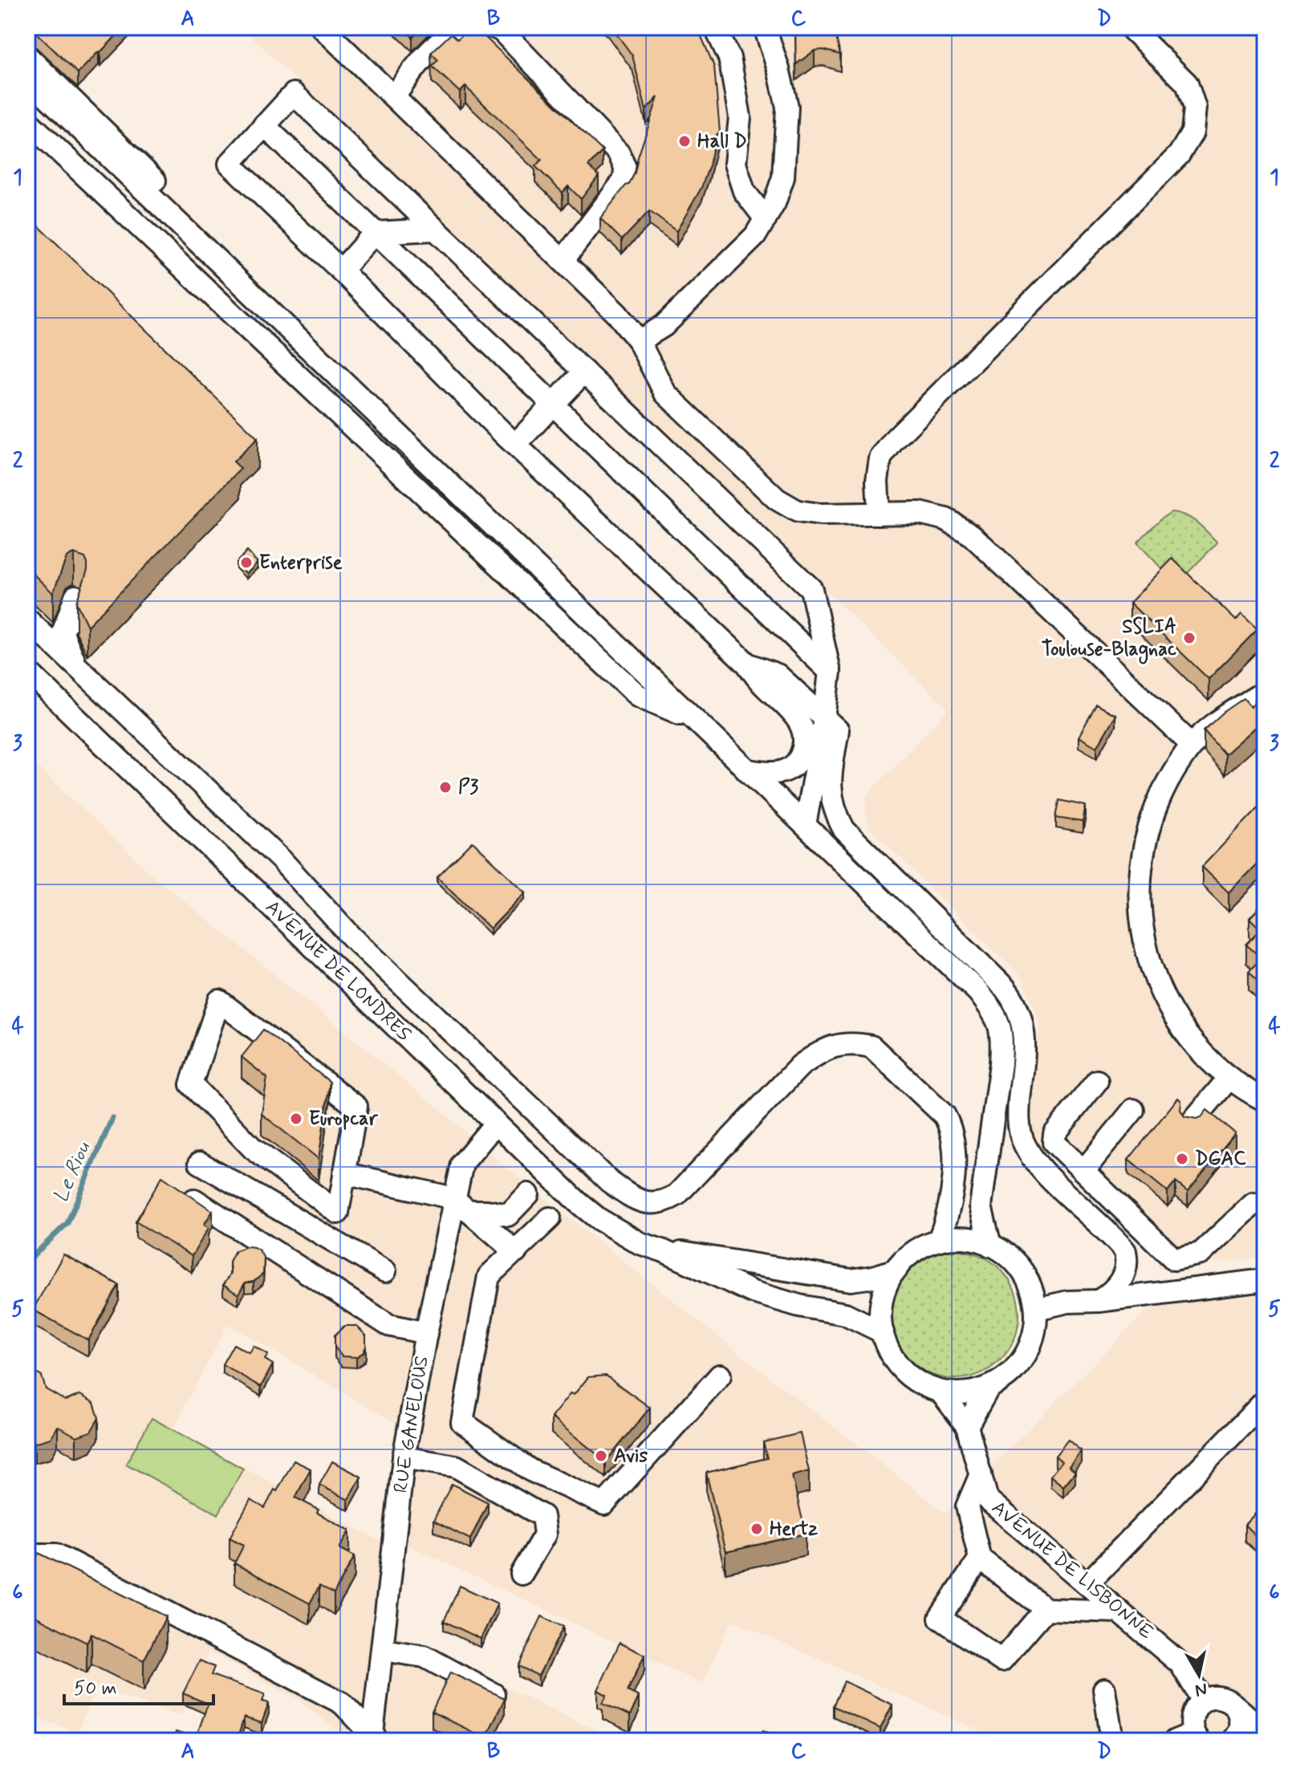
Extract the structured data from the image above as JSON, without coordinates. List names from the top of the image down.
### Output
{
  "streets": {
    "street": ["AVENUE DE LONDRES", "RUE GANELOUS", "AVENUE DE LISBONNE"]
  },
  "crossings": [
    ["AVENUE DE LONDRES", "RUE GANELOUS"],
    ["AVENUE DE LONDRES", "AVENUE DE LISBONNE"]
  ],
  "water": ["Le Riou"],
  "places": [
    "Hall D",
    "Enterprise",
    "SSLIA Toulouse-Blagnac",
    "P3",
    "Europcar",
    "DGAC",
    "Avis",
    "Hertz"
  ],
  "scale_bar": "50 m",
  "north": "bottom",
  "grid": {
    "columns": [
      "A",
      "B",
      "C",
      "D"
    ],
    "rows": [
      "1",
      "2",
      "3",
      "4",
      "5",
      "6"
    ]
  }
}
